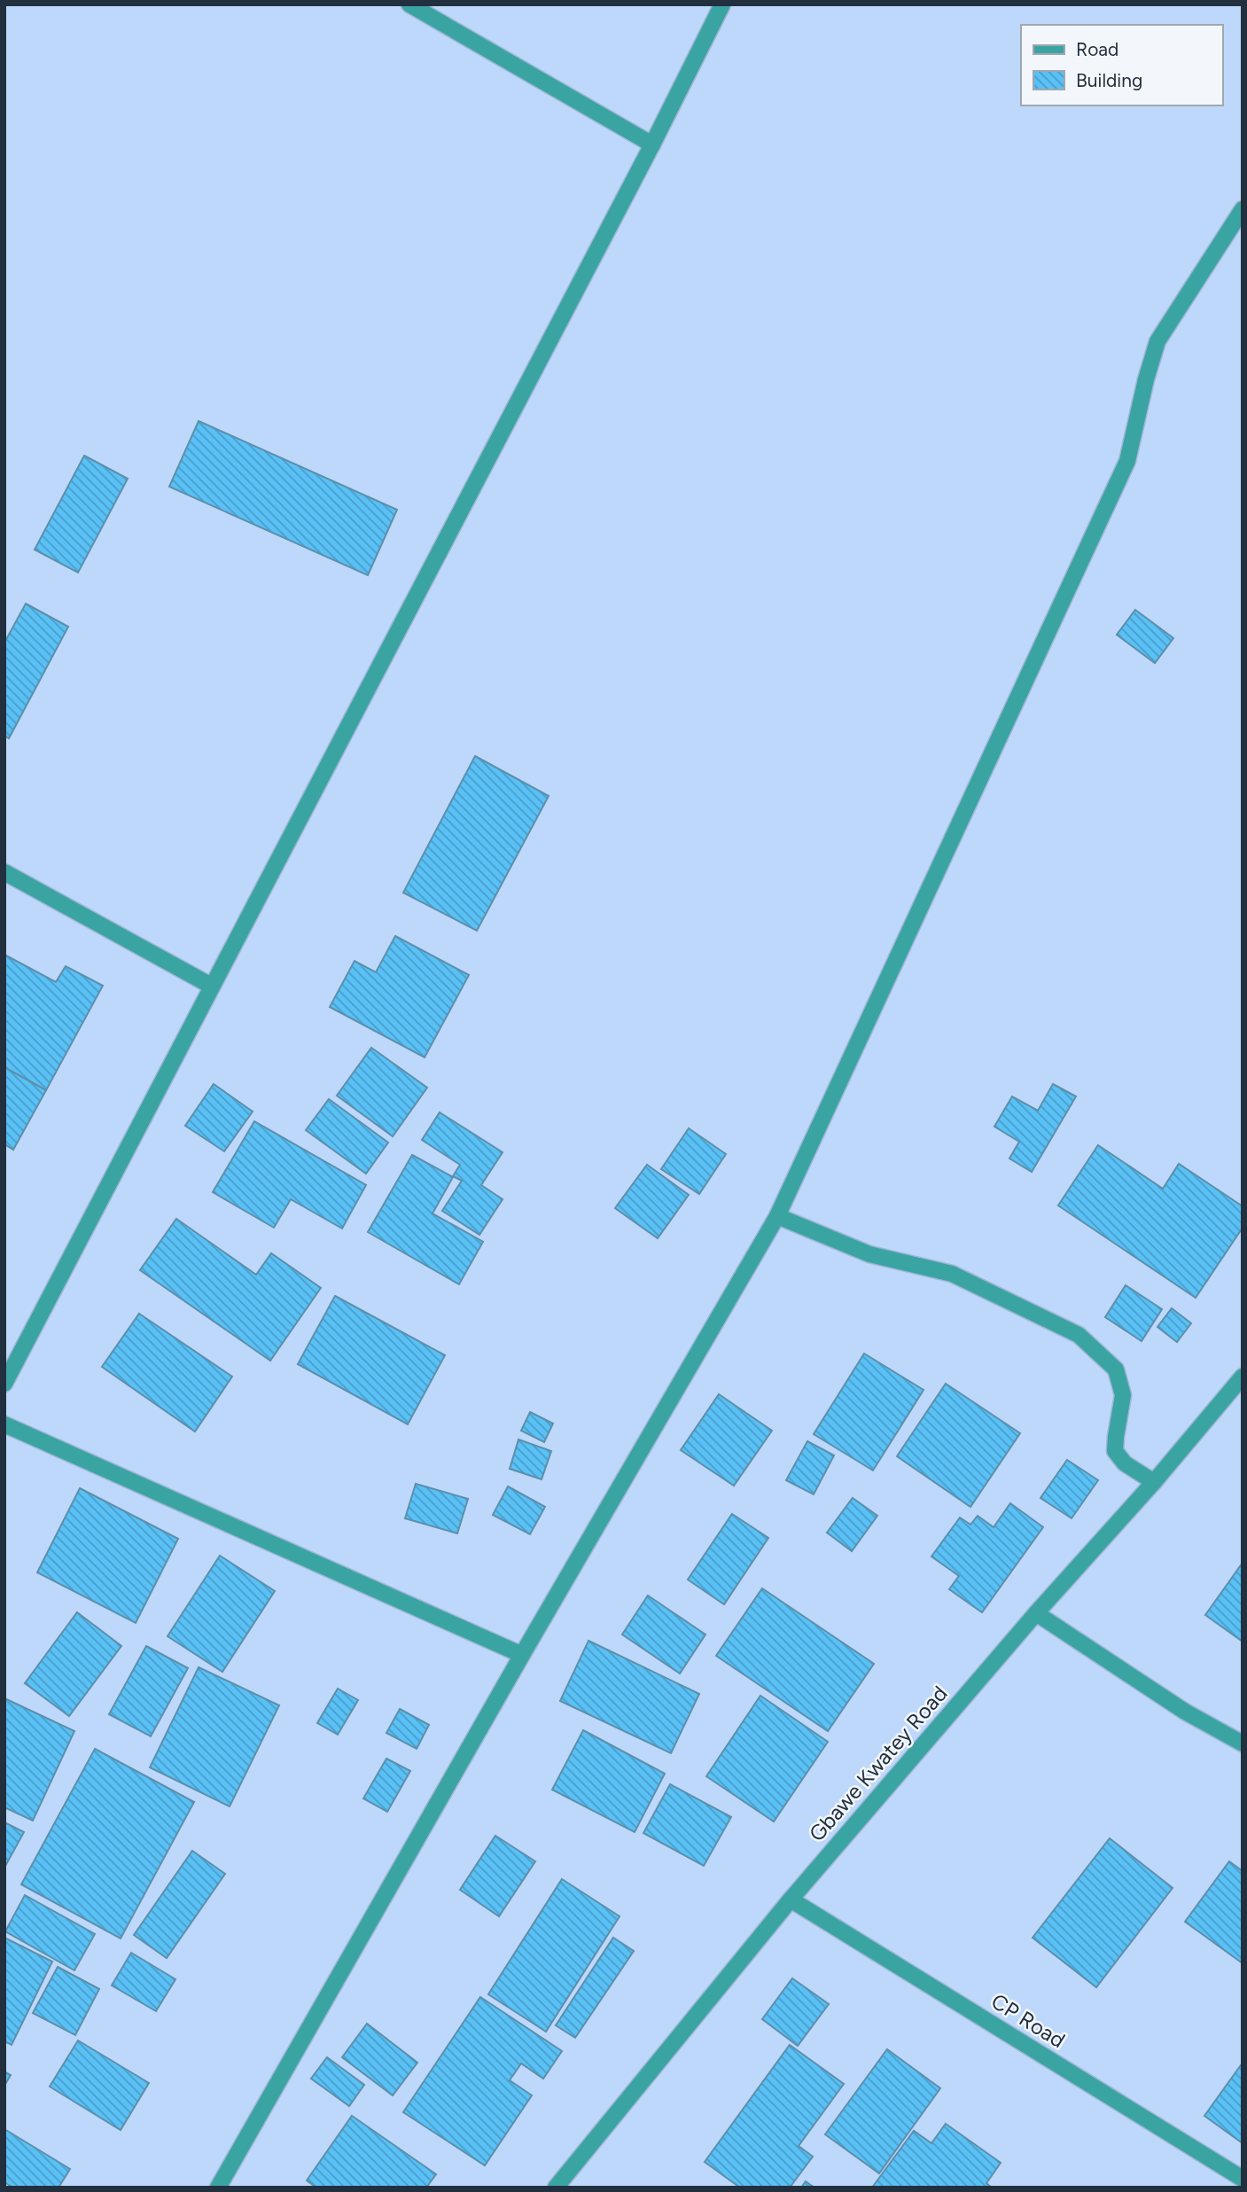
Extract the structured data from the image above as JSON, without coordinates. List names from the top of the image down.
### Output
{
  "streets": {
    "street": ["Gbawe Kwatey Road", "CP Road"]
  },
  "crossings": [
    ["Gbawe Kwatey Road", "CP Road"]
  ],
  "legend": ["Road", "Building"]
}
